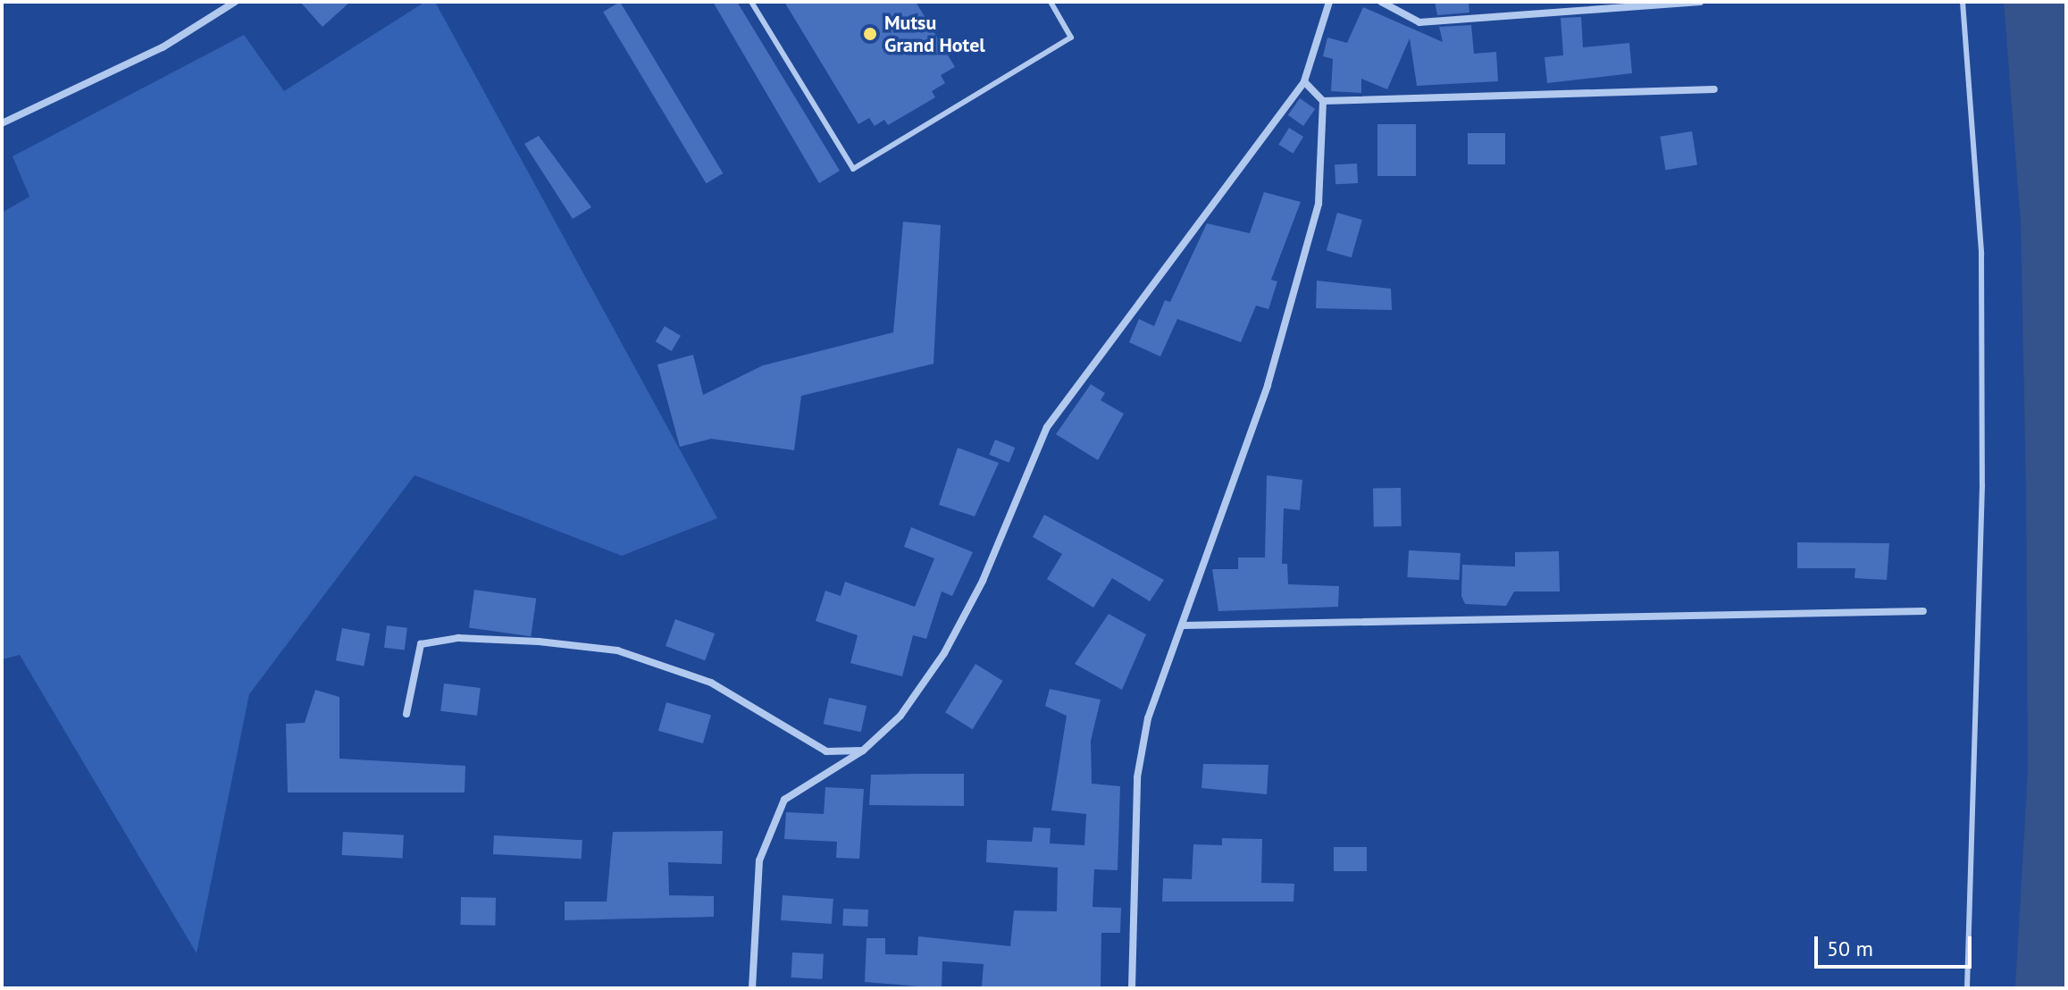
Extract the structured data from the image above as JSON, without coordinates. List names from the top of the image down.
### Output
{
  "places": ["Mutsu Grand Hotel"],
  "scale_bar": "50 m"
}
